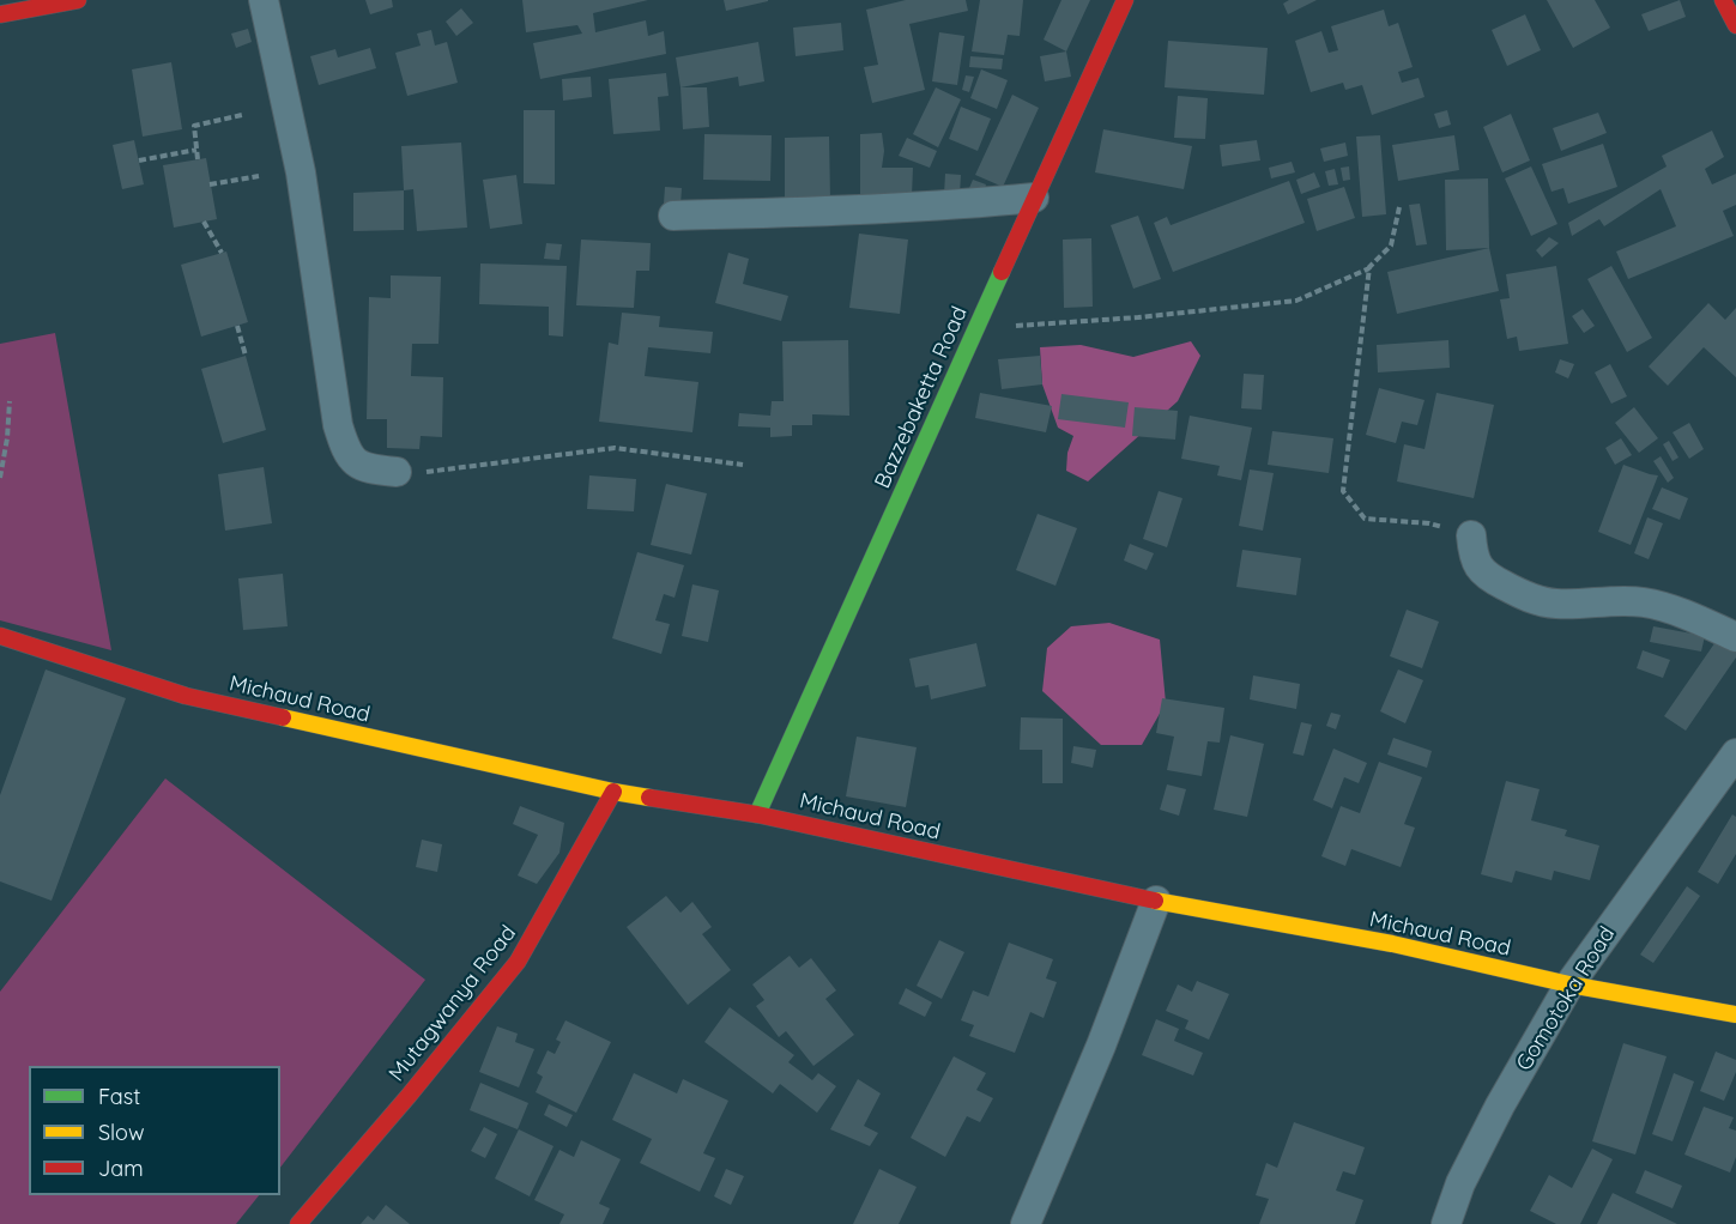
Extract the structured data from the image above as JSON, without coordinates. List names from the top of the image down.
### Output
{
  "streets": {
    "street": [
      "Bazzebaketta Road",
      "Michaud Road",
      "Gomotoka Road",
      "Mutagwanya Road"
    ]
  },
  "crossings": [
    ["Bazzebaketta Road", "Michaud Road"],
    ["Michaud Road", "Gomotoka Road"],
    ["Michaud Road", "Mutagwanya Road"]
  ],
  "legend": ["Fast", "Slow", "Jam"]
}
